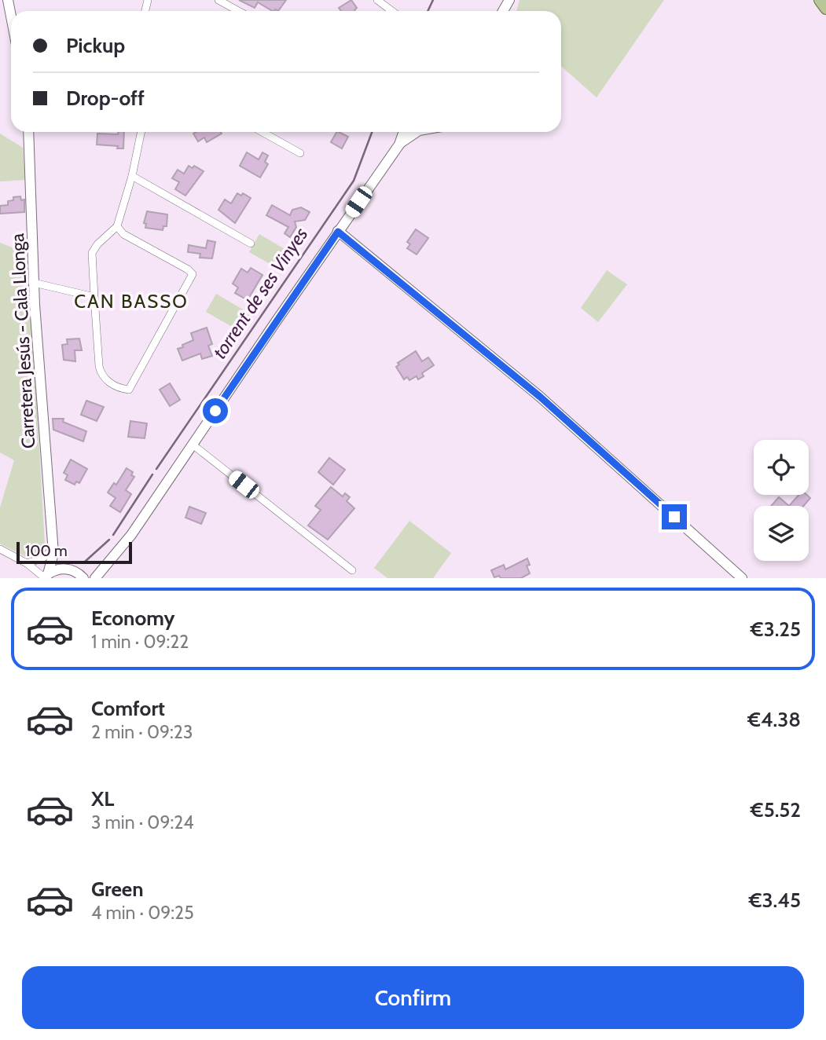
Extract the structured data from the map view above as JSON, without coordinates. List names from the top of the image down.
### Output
{
  "streets": {
    "street": ["Carretera Jesús - Cala Llonga"]
  },
  "districts": ["CAN BASSO"],
  "water": ["torrent de ses Vinyes"],
  "scale_bar": "100 m",
  "page": {
    "banner": ["Pickup", "Drop-off"],
    "scale": "100 m",
    "list": [
      {
        "name": "Economy",
        "note": "1 min · 09:22",
        "value": "€3.25"
      },
      {
        "name": "Comfort",
        "note": "2 min · 09:23",
        "value": "€4.38"
      },
      {
        "name": "XL",
        "note": "3 min · 09:24",
        "value": "€5.52"
      },
      {
        "name": "Green",
        "note": "4 min · 09:25",
        "value": "€3.45"
      }
    ],
    "buttons": "Confirm"
  }
}
